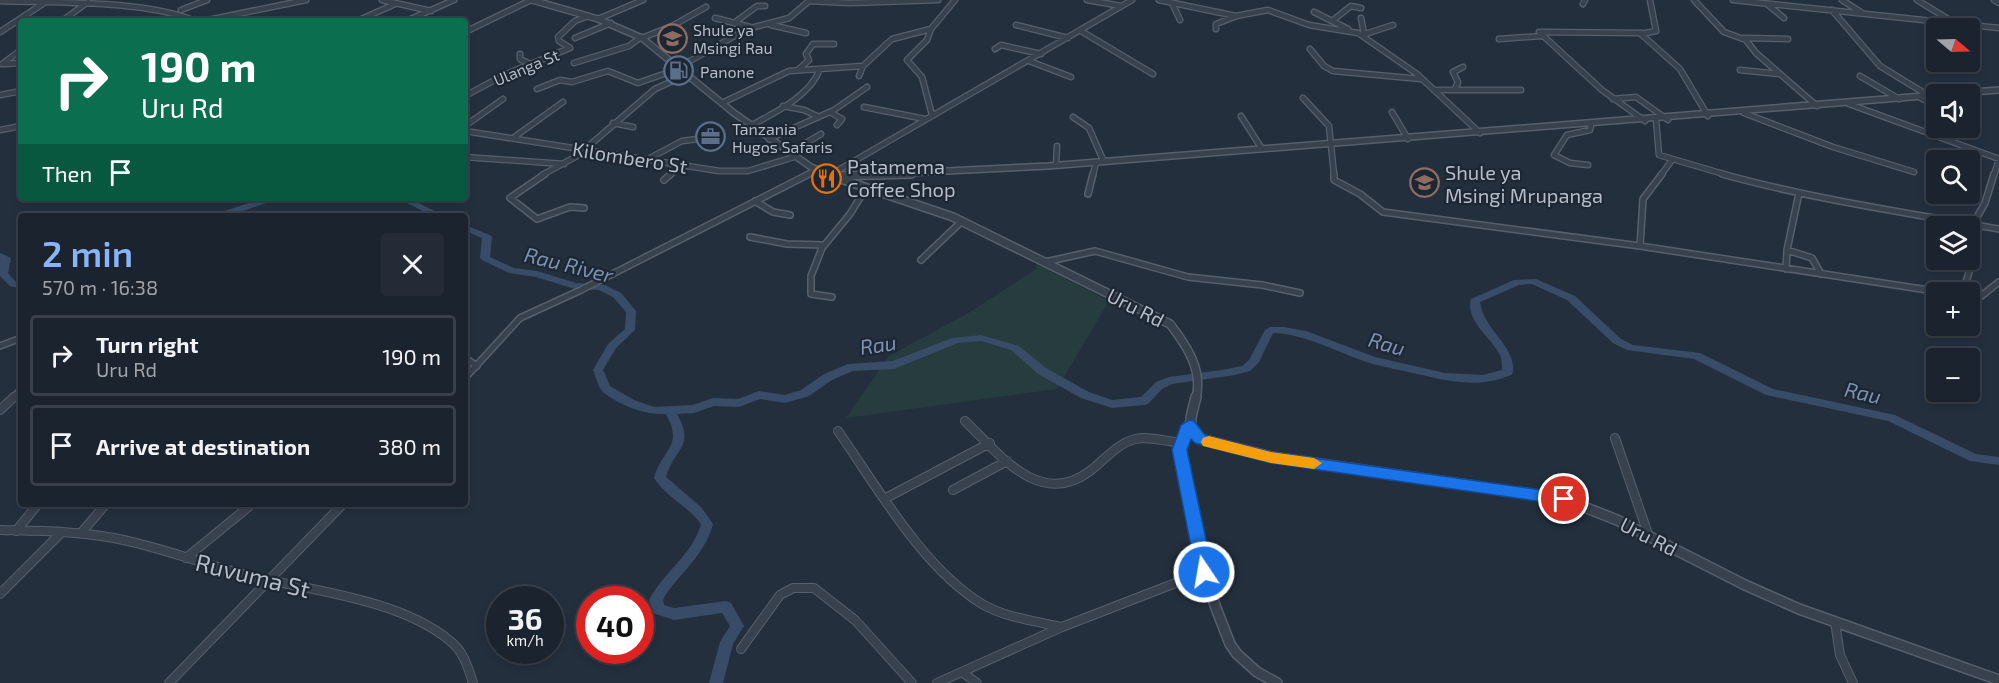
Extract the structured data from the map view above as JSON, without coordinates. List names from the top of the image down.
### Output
{
  "streets": {
    "street": [
      "Ulanga St",
      "Kilombero St",
      "Uru Rd",
      "Ruvuma St"
    ]
  },
  "crossings": [
    ["Ulanga St", "Uru Rd"],
    ["Kilombero St", "Uru Rd"]
  ],
  "water": ["Rau River", "Rau"],
  "places": {
    "school or university": ["Shule ya Msingi Rau", "Shule ya Msingi Mrupanga"],
    "fuel station": ["Panone"],
    "office": ["Tanzania Hugos Safaris"],
    "restaurant": ["Patamema Coffee Shop"]
  },
  "north": "right",
  "page": {
    "map_buttons": ["+", "−"],
    "turn": ["190 m", "Uru Rd"],
    "then": "Then",
    "heading": ["2 min", "570 m · 16:38"],
    "list": [
      {
        "name": "Turn right",
        "note": "Uru Rd",
        "value": "190 m"
      },
      {
        "name": "Arrive at destination",
        "value": "380 m"
      }
    ],
    "speed": "36 km/h",
    "limit": "40"
  }
}
